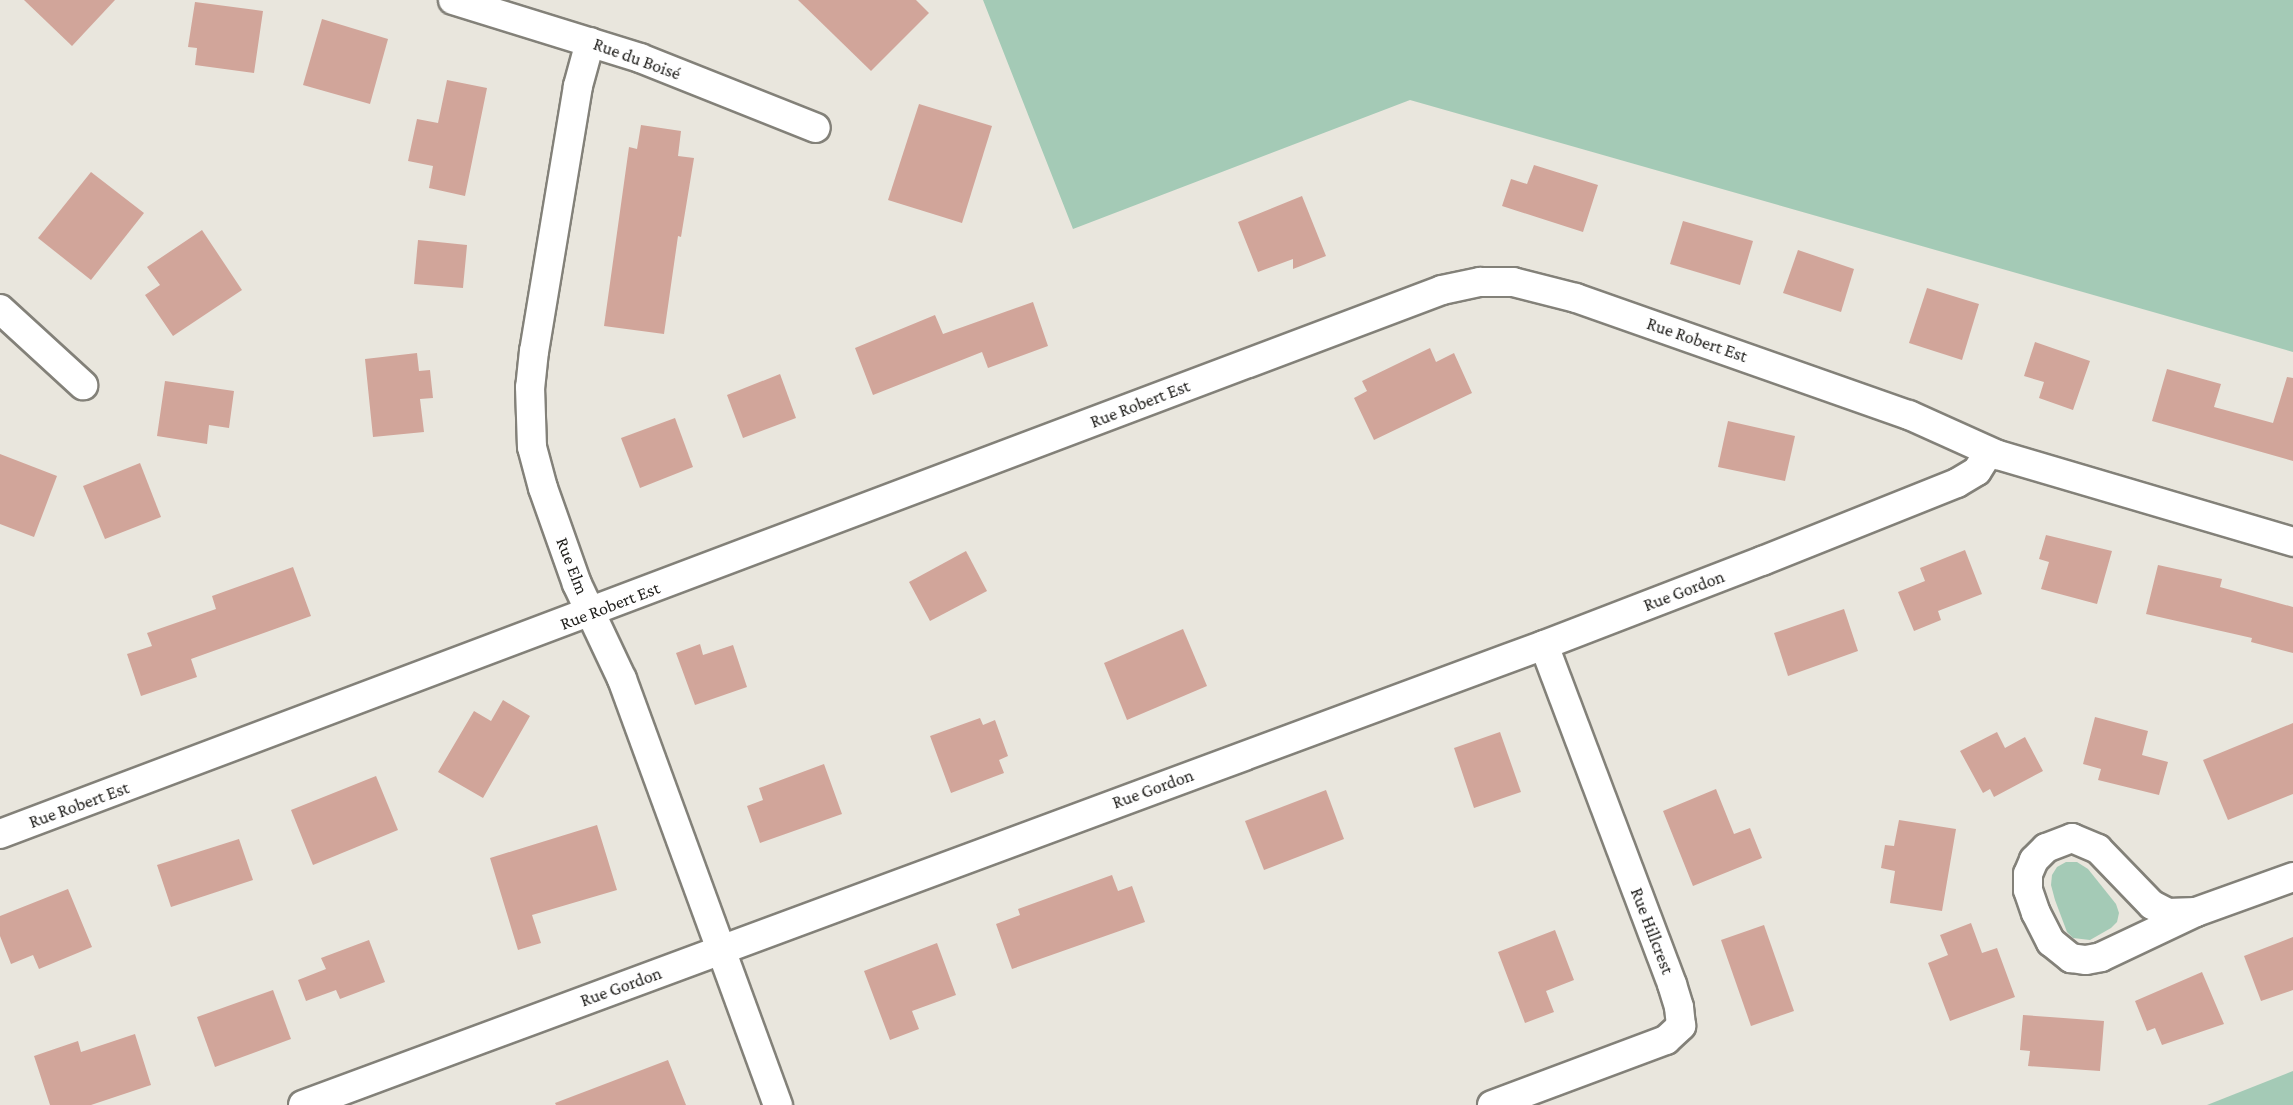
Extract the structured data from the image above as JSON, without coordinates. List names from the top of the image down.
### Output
{
  "streets": {
    "street": [
      "Rue du Boisé",
      "Rue Robert Est",
      "Rue Elm",
      "Rue Gordon",
      "Rue Hillcrest"
    ]
  },
  "crossings": [
    ["Rue du Boisé", "Rue Elm"],
    ["Rue Robert Est", "Rue Elm"],
    ["Rue Robert Est", "Rue Gordon"],
    ["Rue Elm", "Rue Gordon"],
    ["Rue Gordon", "Rue Hillcrest"]
  ]
}
